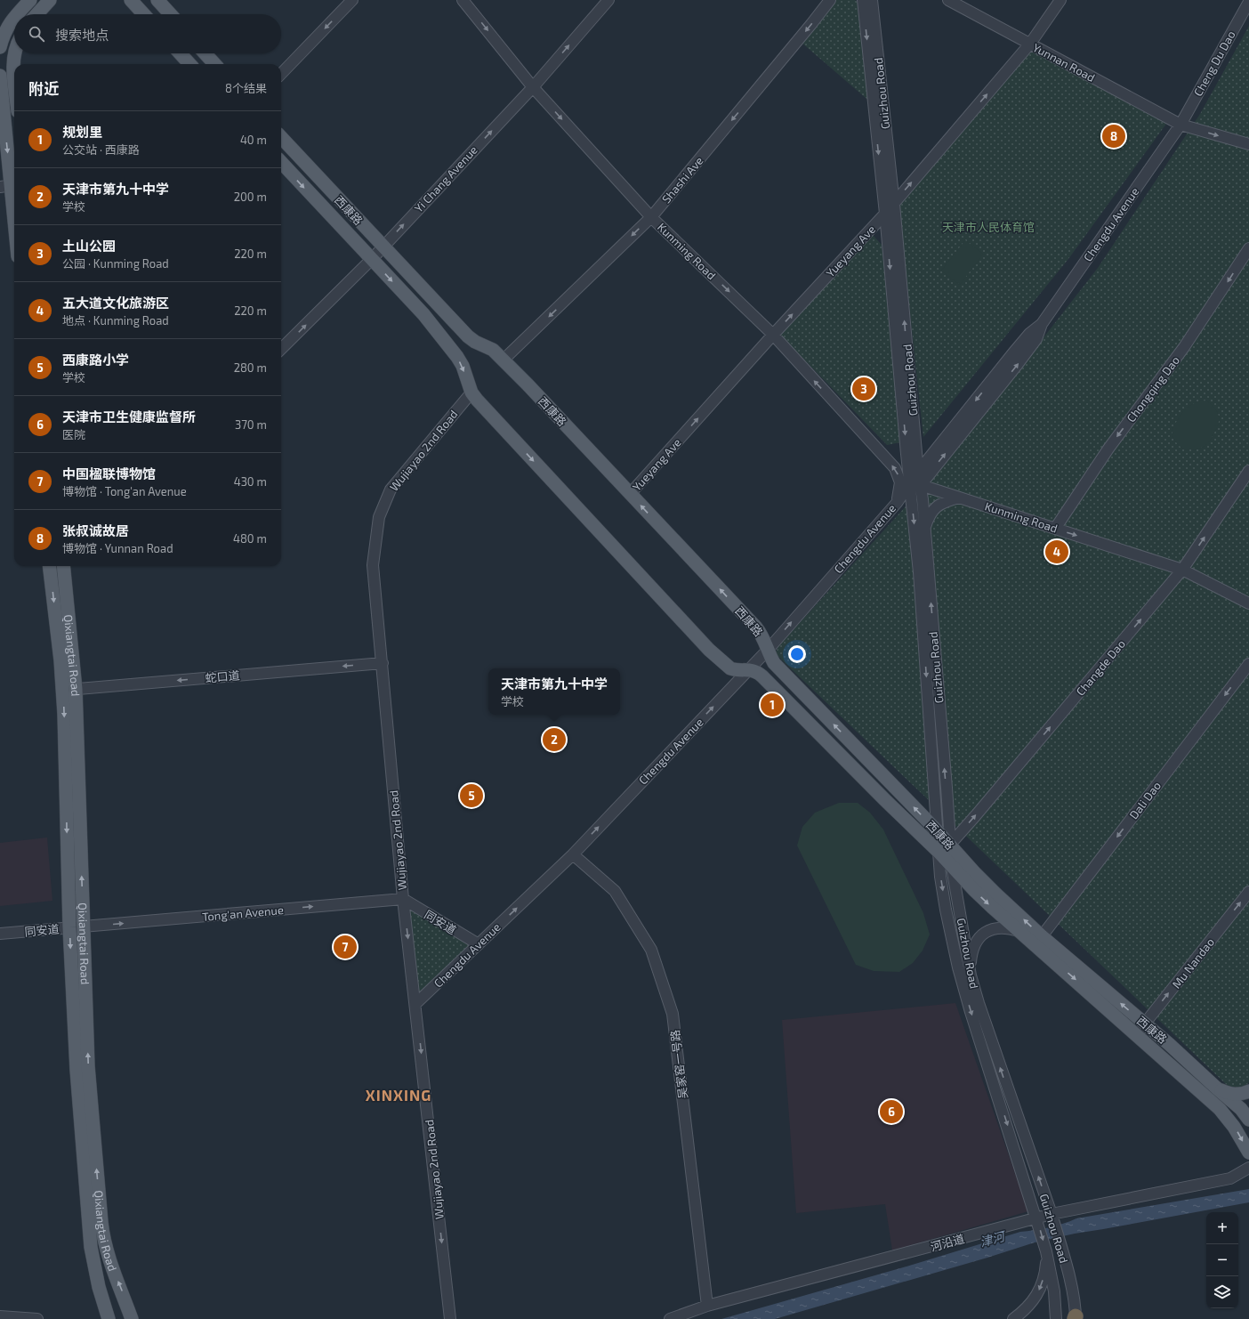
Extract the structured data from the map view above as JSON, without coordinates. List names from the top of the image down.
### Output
{
  "streets": {
    "main road": ["西康路", "Qixiangtai Road"],
    "street": [
      "Yunnan Road",
      "Cheng Du Dao",
      "Guizhou Road",
      "Yi Chang Avenue",
      "Shashi Ave",
      "Chengdu Avenue",
      "Kunming Road",
      "Yueyang Ave",
      "Chongqing Dao",
      "Wujiayao 2nd Road",
      "Changde Dao",
      "蛇口道",
      "Dali Dao",
      "Tong'an Avenue",
      "同安道",
      "Mu Nandao",
      "吴家窑一号路",
      "河沿道"
    ]
  },
  "crossings": [
    ["Yunnan Road", "Cheng Du Dao"],
    ["Yunnan Road", "Chengdu Avenue"],
    ["Yunnan Road", "Yueyang Ave"],
    ["Cheng Du Dao", "Chengdu Avenue"],
    ["Guizhou Road", "西康路"],
    ["Guizhou Road", "Chengdu Avenue"],
    ["Guizhou Road", "Kunming Road"],
    ["Guizhou Road", "Yueyang Ave"],
    ["Guizhou Road", "Changde Dao"],
    ["Guizhou Road", "河沿道"],
    ["Yi Chang Avenue", "西康路"],
    ["Yi Chang Avenue", "Kunming Road"],
    ["Shashi Ave", "西康路"],
    ["Shashi Ave", "Kunming Road"],
    ["西康路", "Chengdu Avenue"],
    ["西康路", "Yueyang Ave"],
    ["西康路", "Wujiayao 2nd Road"],
    ["西康路", "Changde Dao"],
    ["西康路", "Dali Dao"],
    ["西康路", "Mu Nandao"],
    ["Chengdu Avenue", "Kunming Road"],
    ["Chengdu Avenue", "Wujiayao 2nd Road"],
    ["Chengdu Avenue", "同安道"],
    ["Chengdu Avenue", "吴家窑一号路"],
    ["Kunming Road", "Yueyang Ave"],
    ["Kunming Road", "Chongqing Dao"],
    ["Kunming Road", "Changde Dao"],
    ["Wujiayao 2nd Road", "蛇口道"],
    ["Wujiayao 2nd Road", "Tong'an Avenue"],
    ["Wujiayao 2nd Road", "同安道"],
    ["Qixiangtai Road", "蛇口道"],
    ["Qixiangtai Road", "Tong'an Avenue"],
    ["Qixiangtai Road", "同安道"],
    ["Tong'an Avenue", "同安道"],
    ["吴家窑一号路", "河沿道"]
  ],
  "one_way": [
    "Yi Chang Avenue",
    "Shashi Ave",
    "Yueyang Ave",
    "Chongqing Dao",
    "Wujiayao 2nd Road",
    "Changde Dao",
    "蛇口道",
    "Dali Dao",
    "Tong'an Avenue",
    "Mu Nandao"
  ],
  "districts": ["XINXING"],
  "water": ["津河"],
  "parks": ["天津市人民体育馆"],
  "page": {
    "search": "搜索地点",
    "heading": ["附近", "8个结果"],
    "list": [
      {
        "mark": "1",
        "name": "规划里",
        "note": "公交站 · 西康路",
        "value": "40 m"
      },
      {
        "mark": "2",
        "name": "天津市第九十中学",
        "note": "学校",
        "value": "200 m"
      },
      {
        "mark": "3",
        "name": "土山公园",
        "note": "公园 · Kunming Road",
        "value": "220 m"
      },
      {
        "mark": "4",
        "name": "五大道文化旅游区",
        "note": "地点 · Kunming Road",
        "value": "220 m"
      },
      {
        "mark": "5",
        "name": "西康路小学",
        "note": "学校",
        "value": "280 m"
      },
      {
        "mark": "6",
        "name": "天津市卫生健康监督所",
        "note": "医院",
        "value": "370 m"
      },
      {
        "mark": "7",
        "name": "中国楹联博物馆",
        "note": "博物馆 · Tong'an Avenue",
        "value": "430 m"
      },
      {
        "mark": "8",
        "name": "张叔诚故居",
        "note": "博物馆 · Yunnan Road",
        "value": "480 m"
      }
    ],
    "pins": [
      "8",
      "3",
      "4",
      "1",
      "2",
      "5",
      "7",
      "6"
    ],
    "popup": ["天津市第九十中学", "学校"],
    "map_buttons": ["+", "−"]
  }
}
